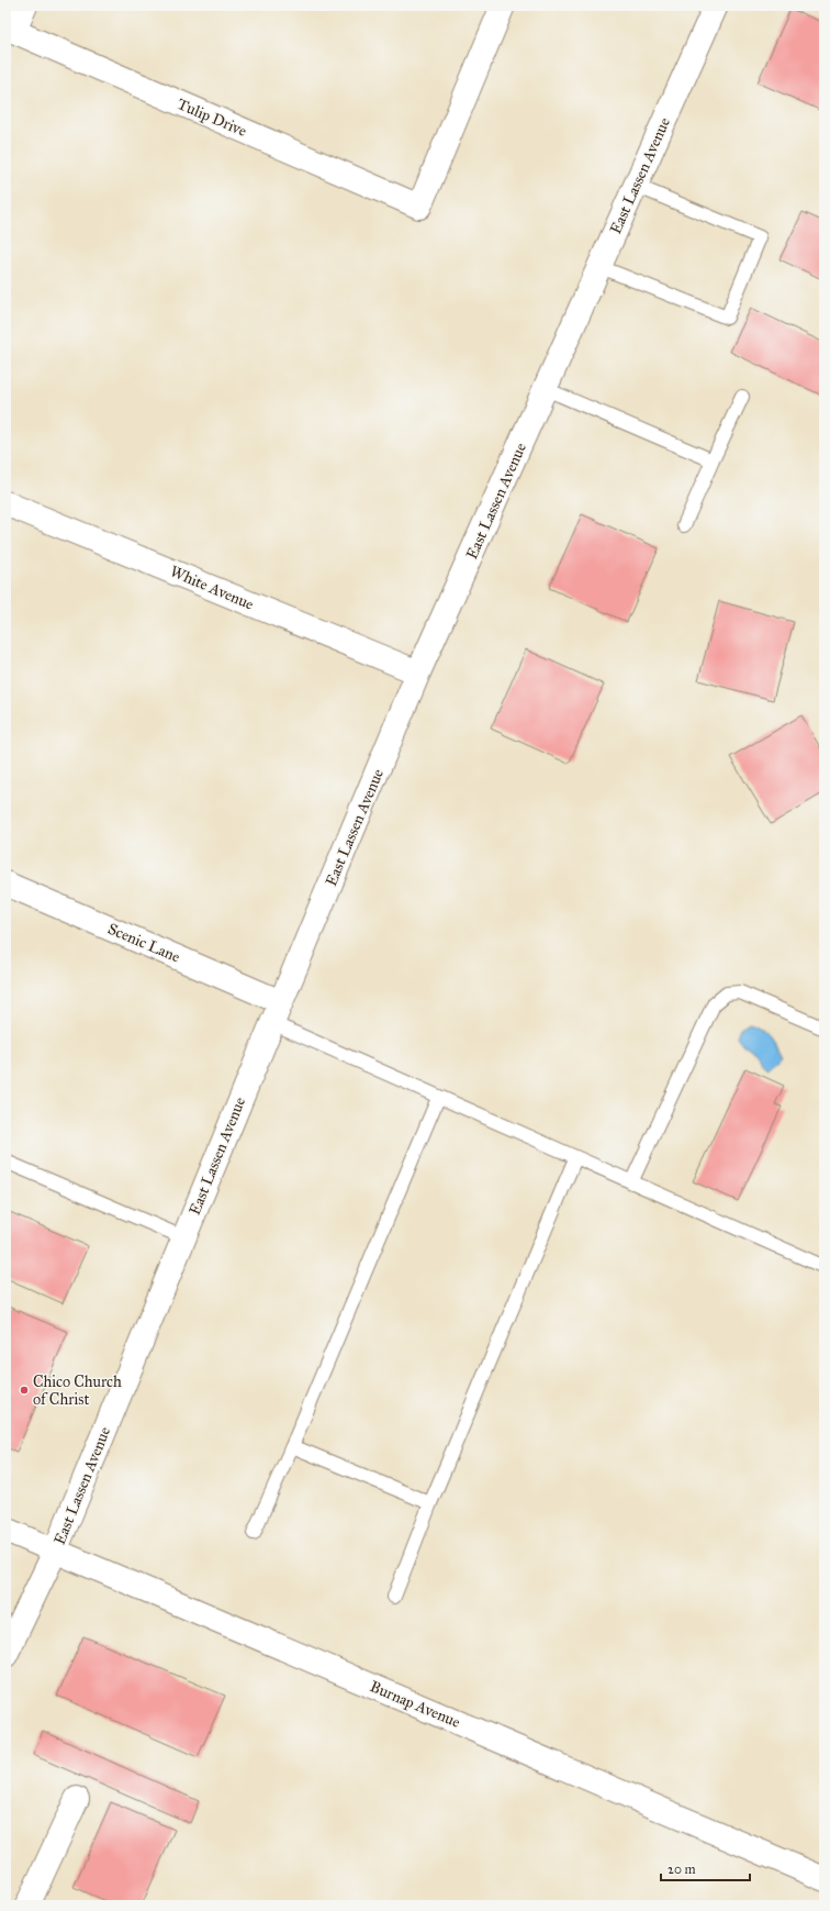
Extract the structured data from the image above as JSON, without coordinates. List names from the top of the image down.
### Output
{
  "streets": {
    "street": [
      "Tulip Drive",
      "East Lassen Avenue",
      "White Avenue",
      "Scenic Lane",
      "Burnap Avenue"
    ]
  },
  "crossings": [
    ["East Lassen Avenue", "White Avenue"],
    ["East Lassen Avenue", "Scenic Lane"],
    ["East Lassen Avenue", "Burnap Avenue"]
  ],
  "places": ["Chico Church of Christ"],
  "scale_bar": "20 m"
}
